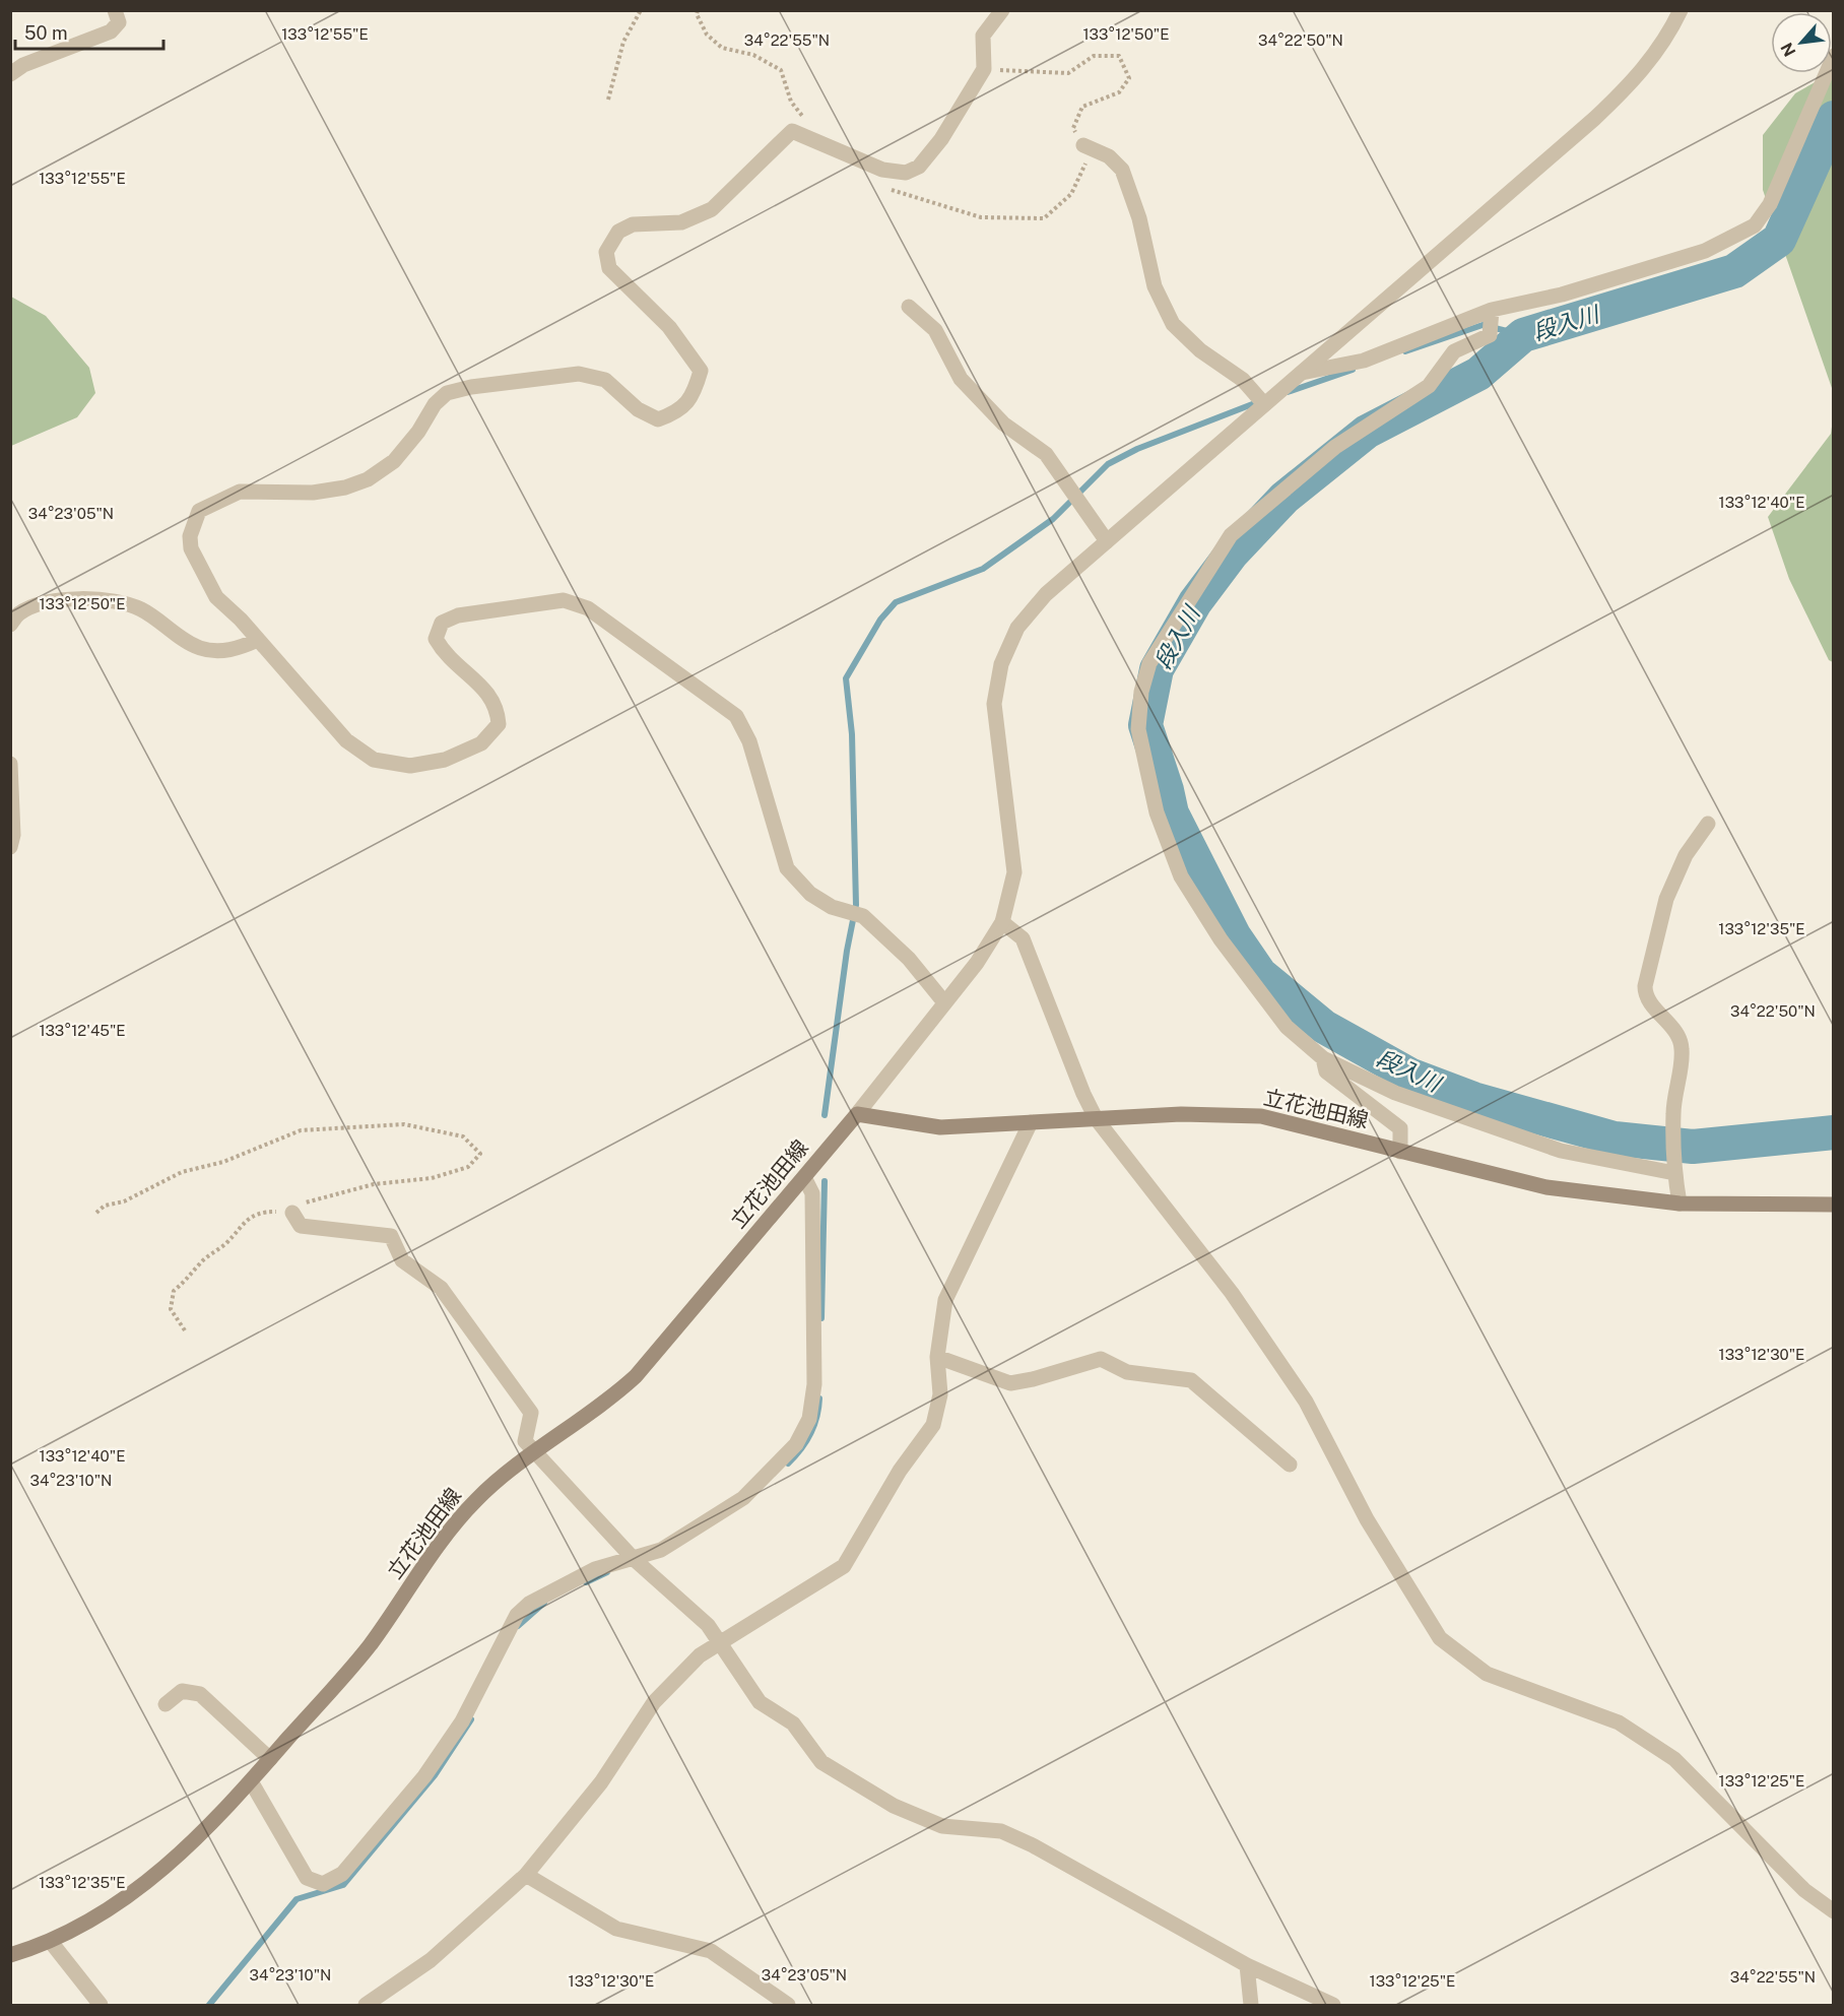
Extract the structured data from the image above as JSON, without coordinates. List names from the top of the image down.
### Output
{
  "streets": {
    "main road": ["立花池田線"]
  },
  "water": ["段入川"],
  "scale_bar": "50 m",
  "north": "bottom left",
  "coordinates": [
    "133°12'55\"E",
    "133°12'50\"E",
    "34°22'55\"N",
    "34°22'50\"N",
    "133°12'40\"E",
    "34°23'05\"N",
    "133°12'35\"E",
    "133°12'45\"E",
    "133°12'30\"E",
    "34°23'10\"N",
    "133°12'25\"E"
  ]
}
